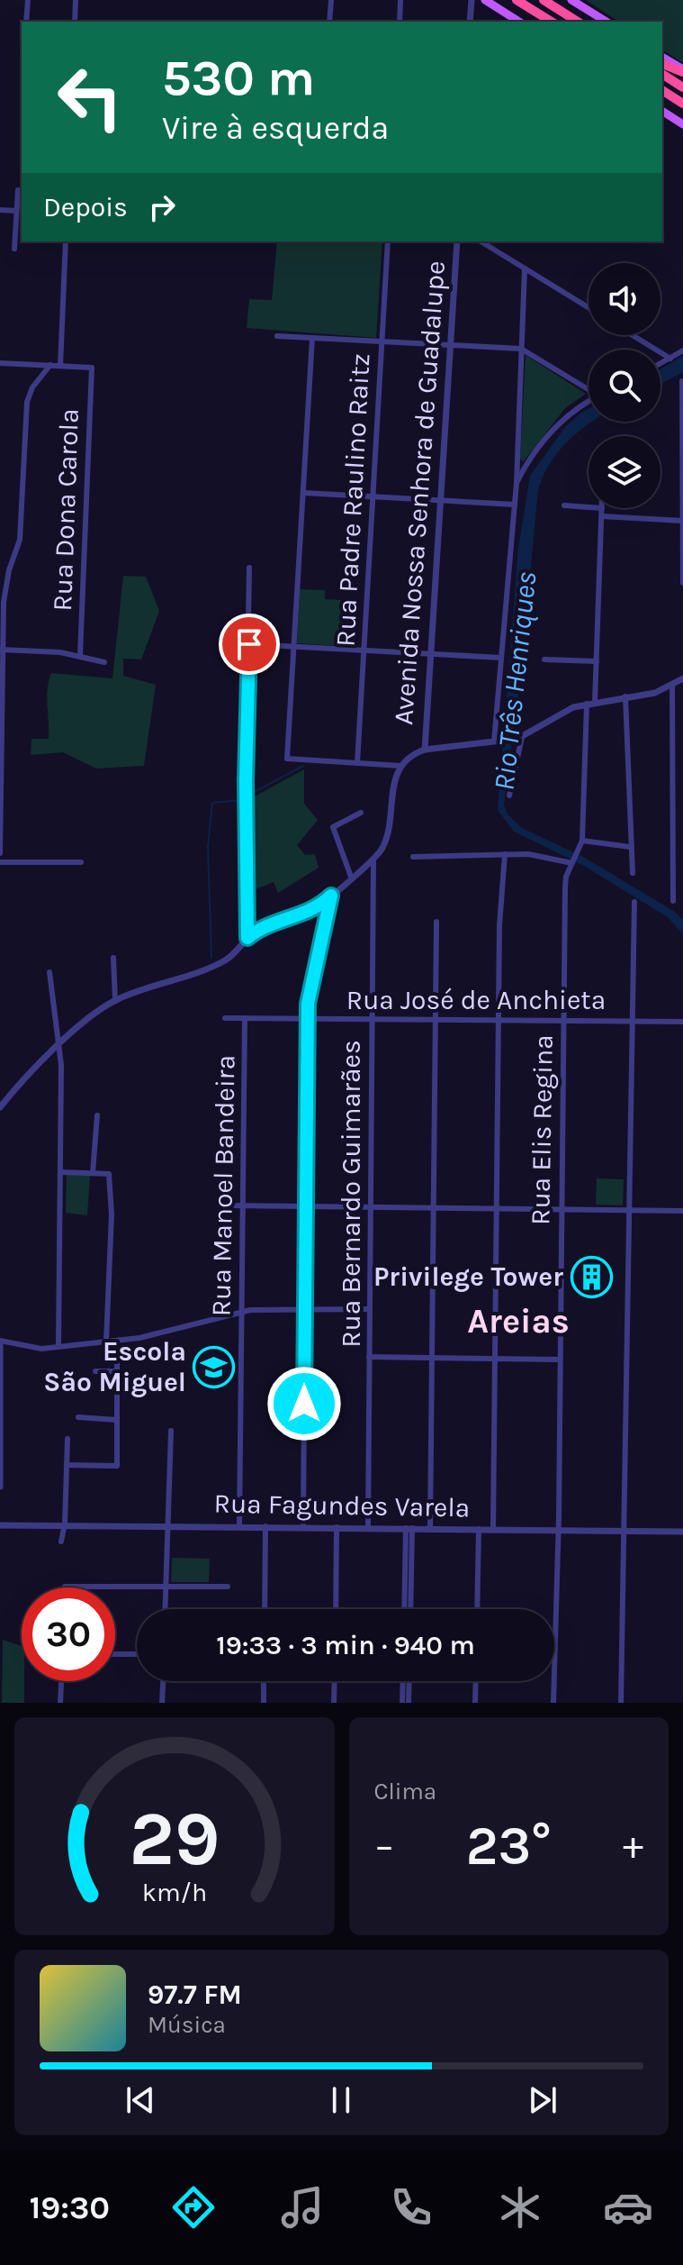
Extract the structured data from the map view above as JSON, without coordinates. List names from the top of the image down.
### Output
{
  "streets": {
    "street": [
      "Avenida Nossa Senhora de Guadalupe",
      "Rua Padre Raulino Raitz",
      "Rua Dona Carola",
      "Rua José de Anchieta",
      "Rua Elis Regina",
      "Rua Manoel Bandeira",
      "Rua Bernardo Guimarães",
      "Rua Fagundes Varela"
    ]
  },
  "crossings": [
    ["Rua José de Anchieta", "Rua Elis Regina"],
    ["Rua José de Anchieta", "Rua Manoel Bandeira"],
    ["Rua José de Anchieta", "Rua Bernardo Guimarães"],
    ["Rua Elis Regina", "Rua Fagundes Varela"],
    ["Rua Manoel Bandeira", "Rua Fagundes Varela"],
    ["Rua Bernardo Guimarães", "Rua Fagundes Varela"]
  ],
  "districts": ["Areias"],
  "water": ["Rio Três Henriques"],
  "places": {
    "building": ["Privilege Tower"],
    "school or university": ["Escola São Miguel"]
  },
  "page": {
    "turn": ["530 m", "Vire à esquerda"],
    "then": "Depois",
    "limit": "30",
    "trip": "19:33 · 3 min · 940 m",
    "tile": "Clima",
    "heat": ["−", "23°", "+"],
    "song": ["97.7 FM", "Música"],
    "tabs": "19:30",
    "gauge": ["29", "km/h"]
  }
}
